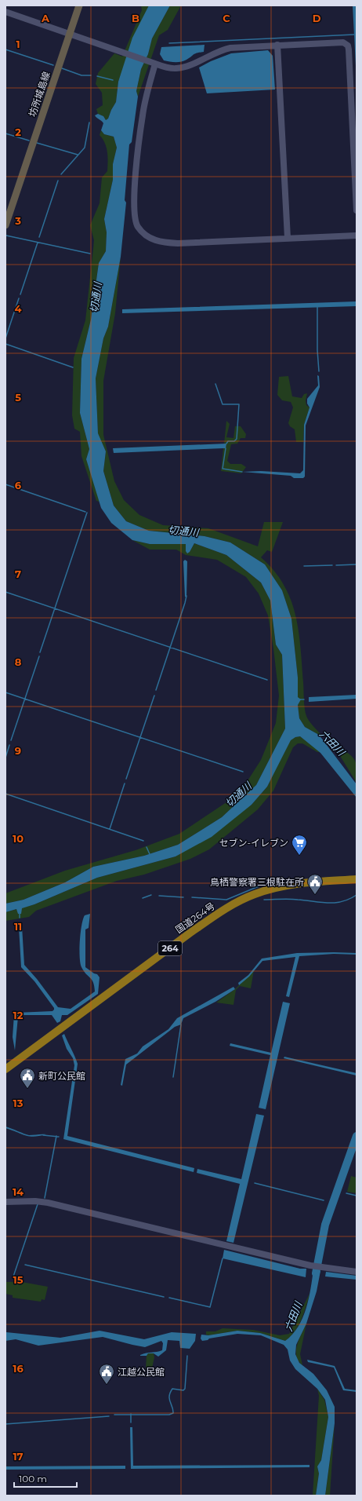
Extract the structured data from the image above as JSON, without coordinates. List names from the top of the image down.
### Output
{
  "streets": {
    "highway": ["国道264号", "264"],
    "main road": ["坊所城島線"]
  },
  "water": ["切通川", "六田川"],
  "places": {
    "supermarket": ["セブン-イレブン"],
    "public building": ["鳥栖警察署三根駐在所", "新町公民館", "江越公民館"]
  },
  "scale_bar": "100 m",
  "grid": {
    "columns": [
      "A",
      "B",
      "C",
      "D"
    ],
    "rows": [
      "1",
      "2",
      "3",
      "4",
      "5",
      "6",
      "7",
      "8",
      "9",
      "10",
      "11",
      "12",
      "13",
      "14",
      "15",
      "16",
      "17"
    ]
  }
}
